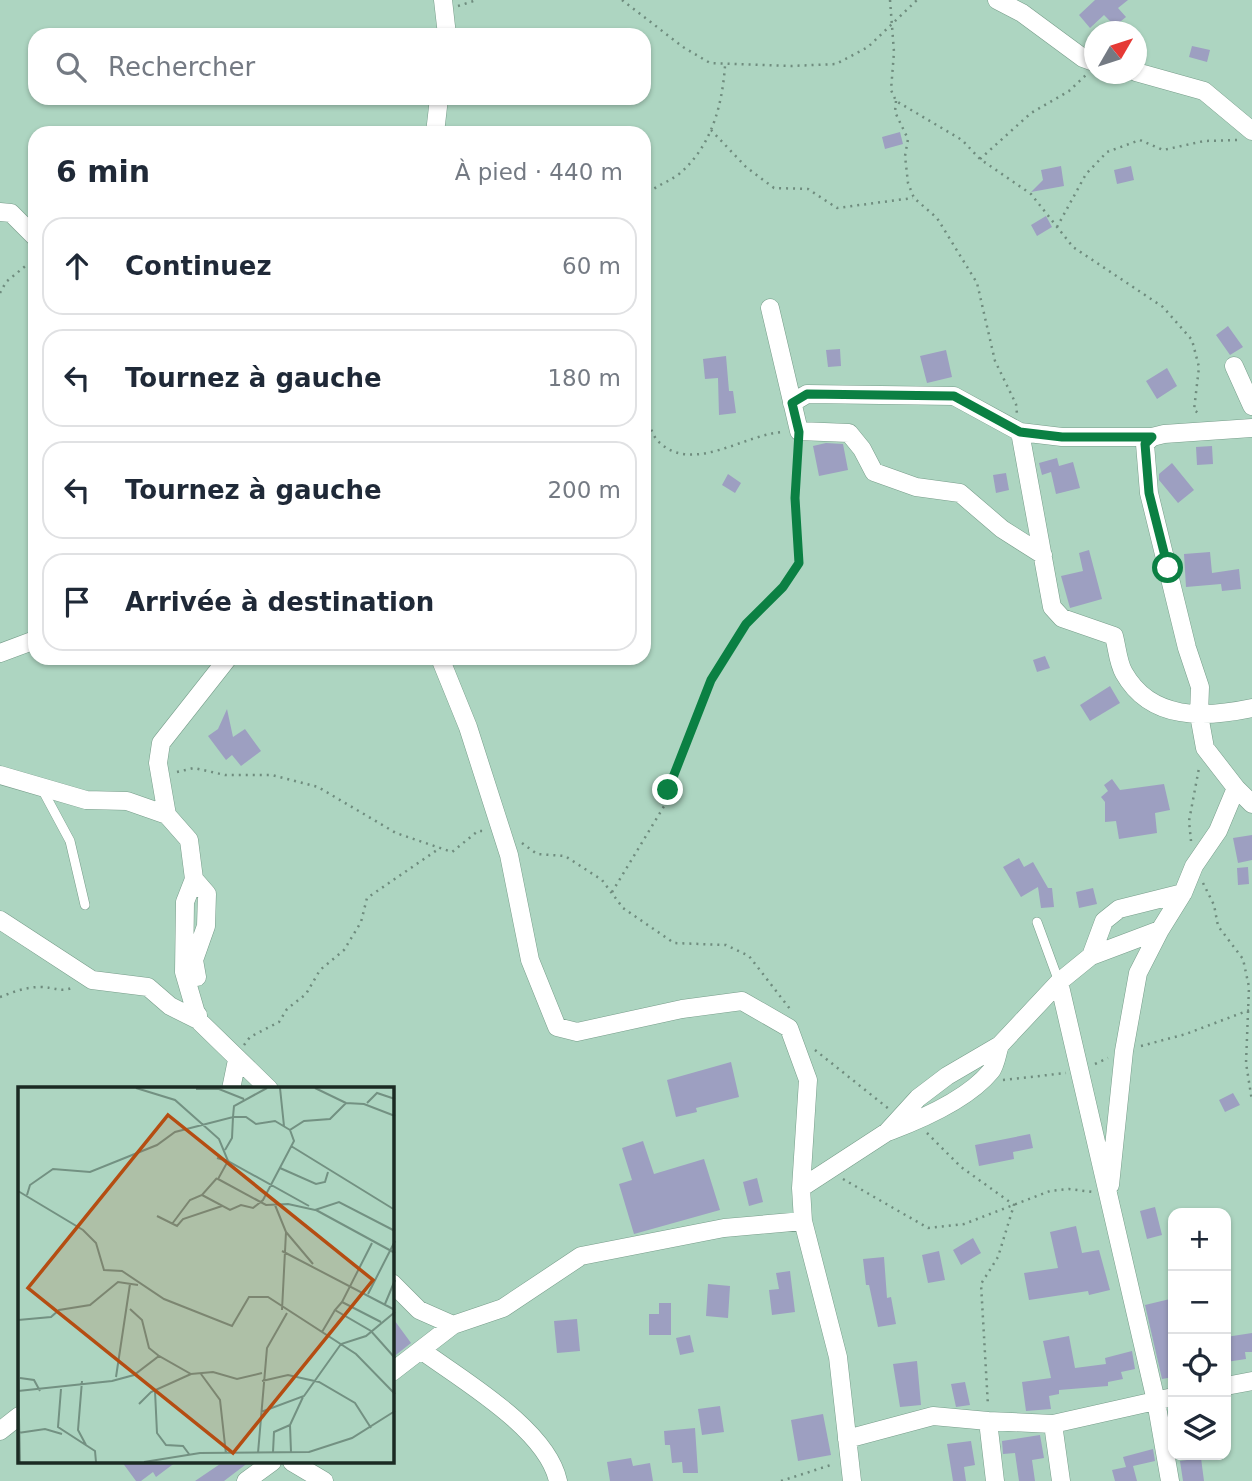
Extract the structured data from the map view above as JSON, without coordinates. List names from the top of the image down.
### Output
{
  "north": "top right",
  "page": {
    "search": "Rechercher",
    "heading": ["6 min", "À pied · 440 m"],
    "list": [
      ["Continuez", "60 m"],
      ["Tournez à gauche", "180 m"],
      ["Tournez à gauche", "200 m"],
      "Arrivée à destination"
    ],
    "map_buttons": ["+", "−"]
  }
}
